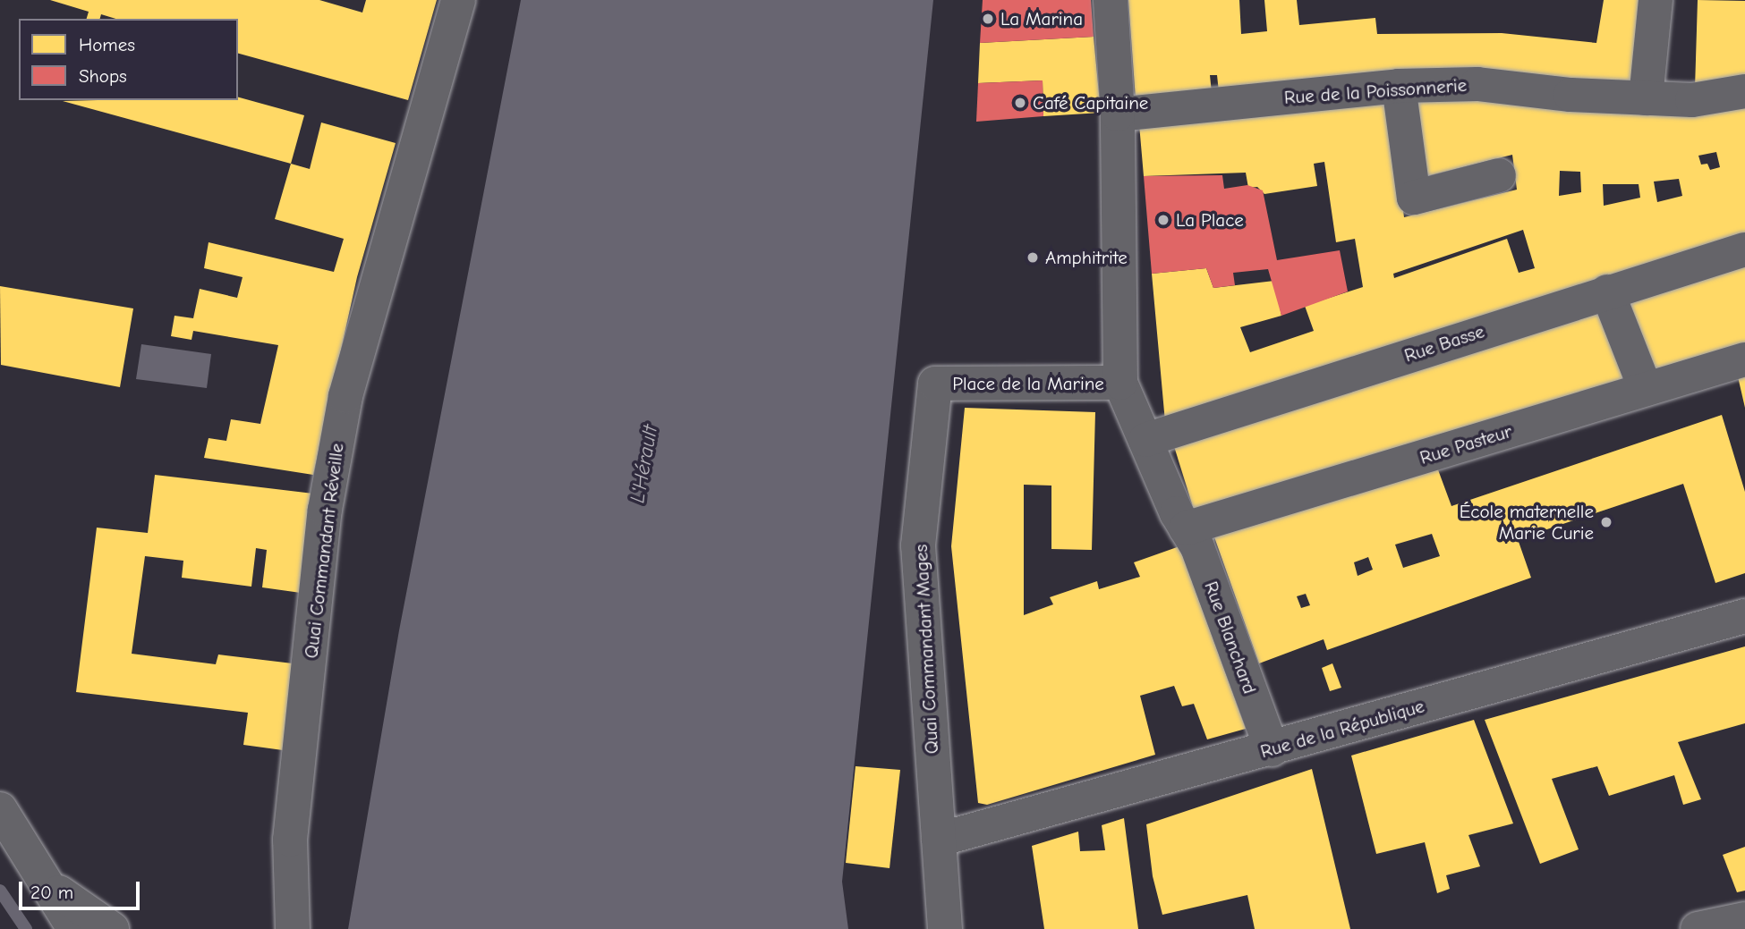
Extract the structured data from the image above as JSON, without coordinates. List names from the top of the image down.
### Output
{
  "streets": {
    "street": [
      "Rue de la Poissonnerie",
      "Rue Basse",
      "Place de la Marine",
      "Rue Pasteur",
      "Quai Commandant Réveille",
      "Rue Blanchard",
      "Quai Commandant Mages",
      "Rue de la République"
    ]
  },
  "crossings": [
    ["Rue de la Poissonnerie", "Place de la Marine"],
    ["Rue Basse", "Place de la Marine"],
    ["Place de la Marine", "Rue Pasteur"],
    ["Place de la Marine", "Rue Blanchard"],
    ["Place de la Marine", "Quai Commandant Mages"],
    ["Rue Pasteur", "Rue Blanchard"],
    ["Rue Blanchard", "Rue de la République"],
    ["Quai Commandant Mages", "Rue de la République"]
  ],
  "water": ["L'Hérault"],
  "places": [
    "La Marina",
    "Café Capitaine",
    "La Place",
    "Amphitrite",
    "École maternelle Marie Curie"
  ],
  "legend": ["Homes", "Shops"],
  "scale_bar": "20 m"
}
